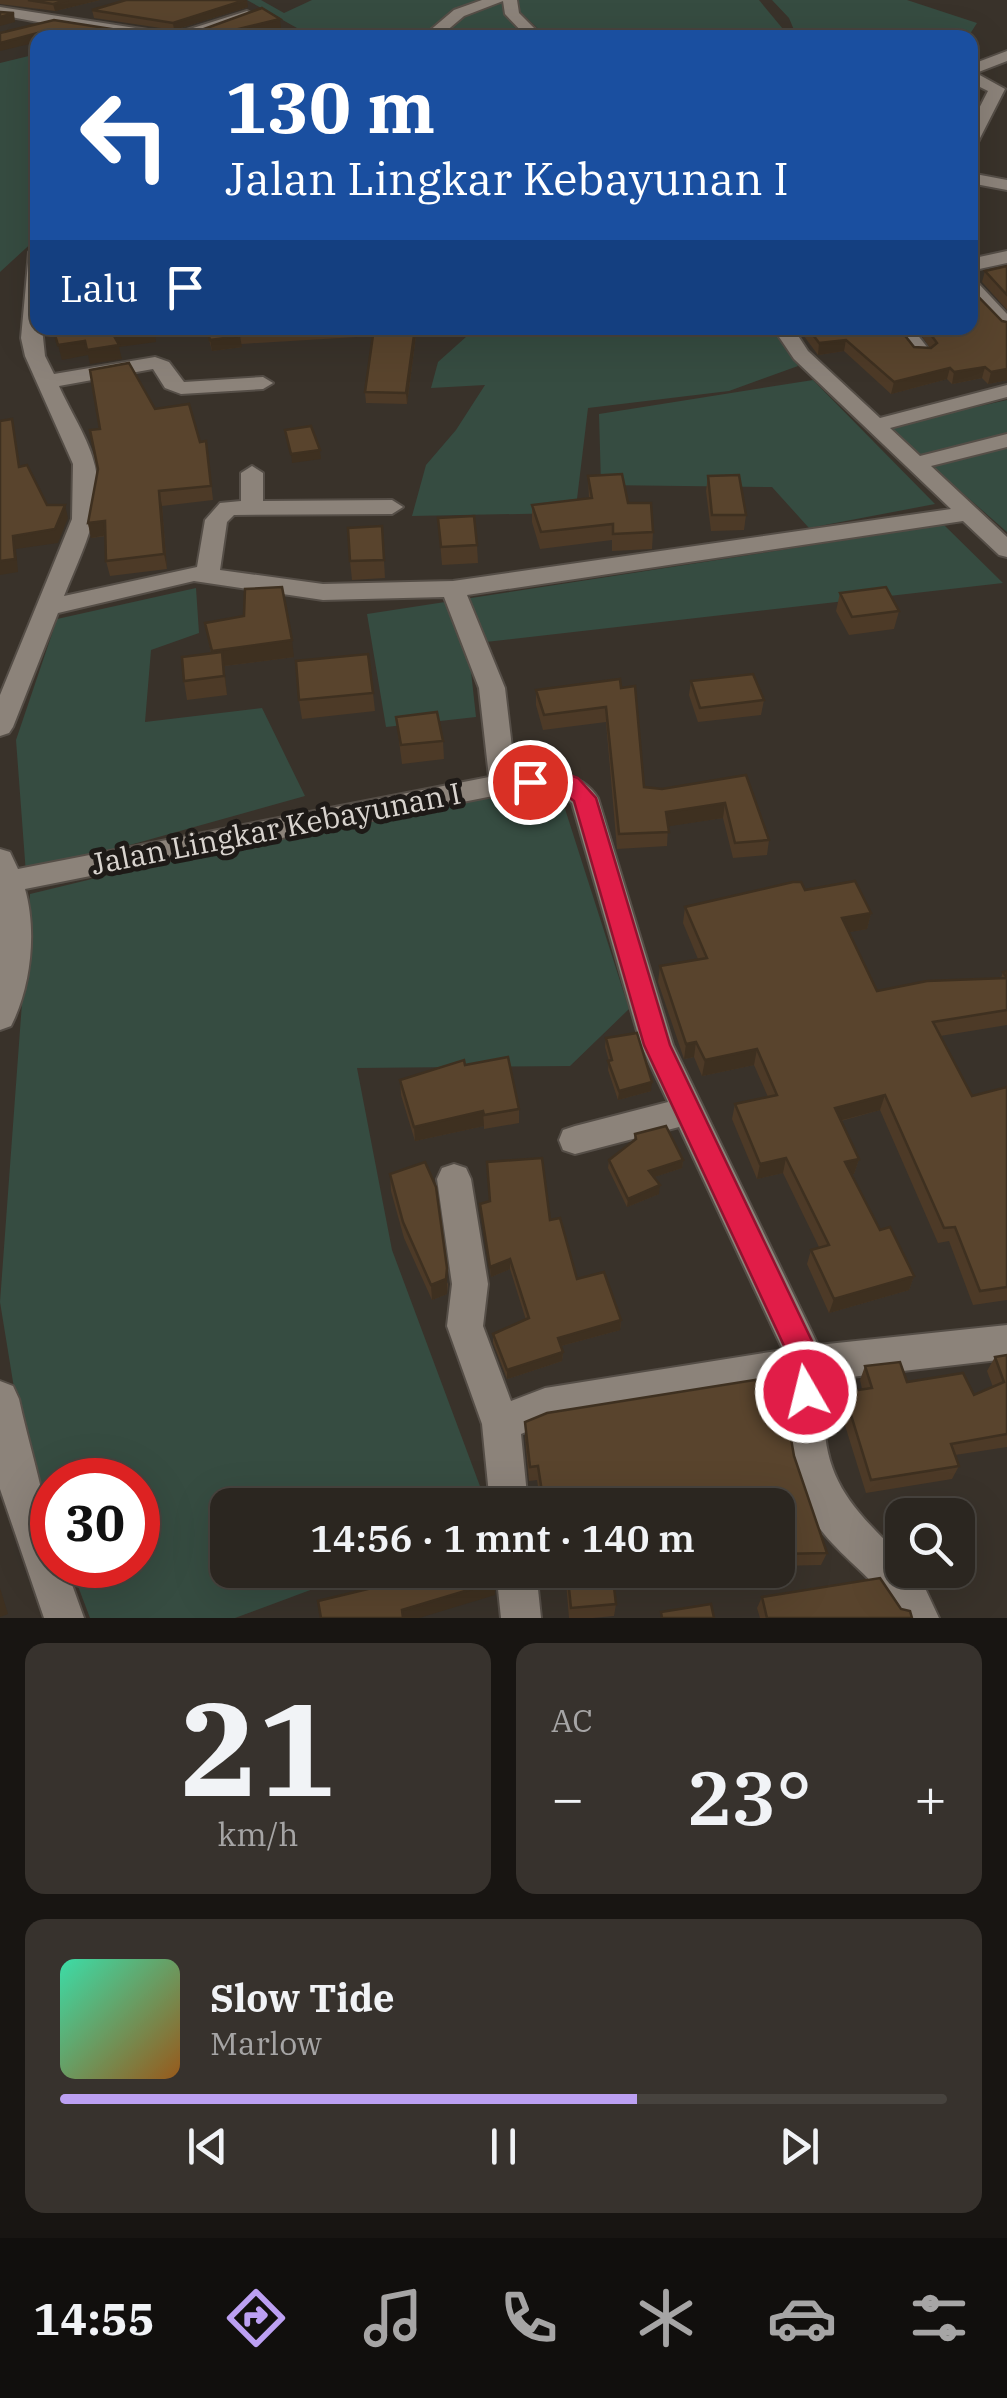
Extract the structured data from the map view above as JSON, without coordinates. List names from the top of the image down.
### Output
{
  "streets": {
    "street": ["Jalan Lingkar Kebayunan I"]
  },
  "page": {
    "turn": ["130 m", "Jalan Lingkar Kebayunan I"],
    "then": "Lalu",
    "limit": "30",
    "trip": "14:56 · 1 mnt · 140 m",
    "tile": [
      ["21", "km/h"],
      "AC"
    ],
    "heat": ["−", "23°", "+"],
    "song": ["Slow Tide", "Marlow"],
    "tabs": "14:55"
  }
}
